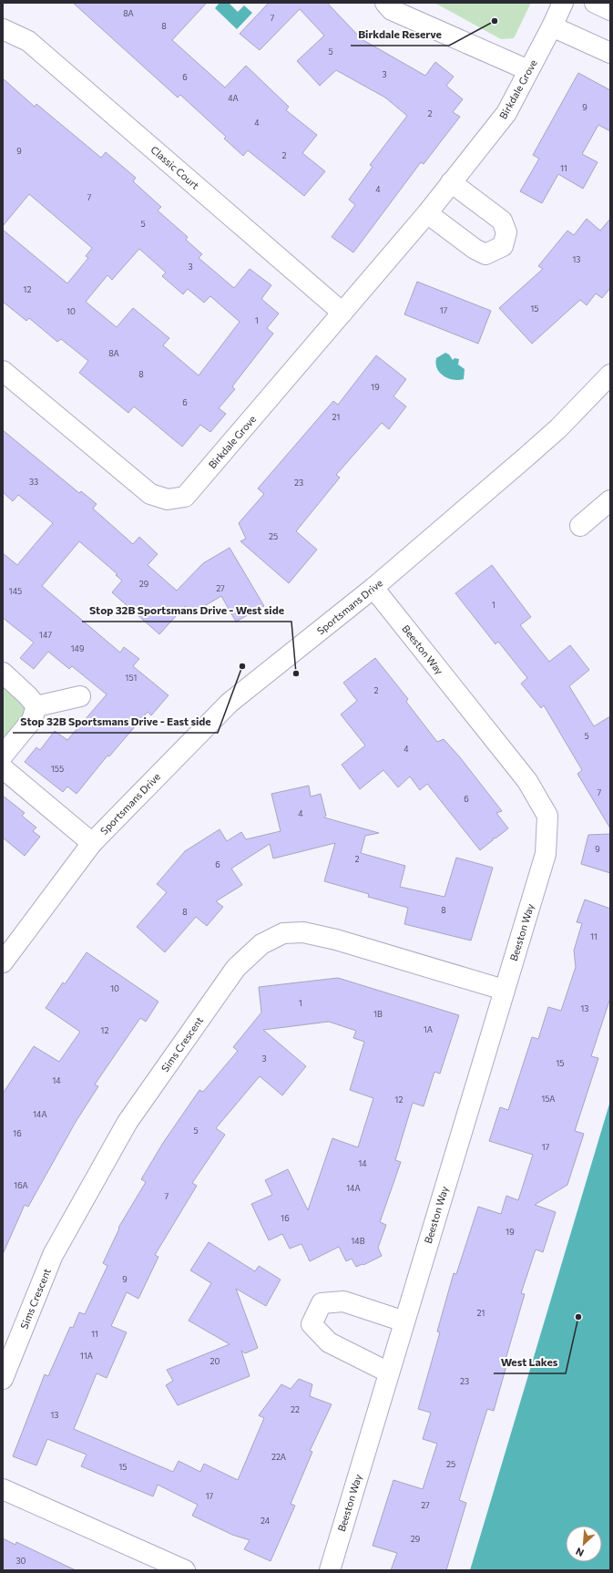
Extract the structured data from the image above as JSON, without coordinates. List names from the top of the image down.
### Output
{
  "streets": {
    "street": [
      "Birkdale Grove",
      "Classic Court",
      "Sportsmans Drive",
      "Beeston Way",
      "Sims Crescent"
    ]
  },
  "crossings": [
    ["Birkdale Grove", "Classic Court"],
    ["Sportsmans Drive", "Beeston Way"],
    ["Beeston Way", "Sims Crescent"]
  ],
  "places": [
    "Birkdale Reserve",
    "Stop 32B Sportsmans Drive - East side",
    "Stop 32B Sportsmans Drive - West side",
    "West Lakes"
  ],
  "house_numbers": [
    "8A",
    "7",
    "8",
    "5",
    "3",
    "6",
    "4A",
    "9",
    "2",
    "4",
    "9",
    "2",
    "11",
    "4",
    "7",
    "5",
    "13",
    "3",
    "12",
    "15",
    "17",
    "10",
    "1",
    "8A",
    "8",
    "19",
    "6",
    "21",
    "33",
    "23",
    "25",
    "29",
    "27",
    "145",
    "1",
    "147",
    "149",
    "151",
    "2",
    "5",
    "4",
    "155",
    "7",
    "6",
    "4",
    "9",
    "2",
    "6",
    "8",
    "8",
    "11",
    "10",
    "1",
    "13",
    "1B",
    "1A",
    "12",
    "3",
    "15",
    "14",
    "15A",
    "12",
    "14A",
    "5",
    "16",
    "17",
    "14",
    "16A",
    "14A",
    "7",
    "16",
    "19",
    "14B",
    "9",
    "21",
    "11",
    "11A",
    "20",
    "23",
    "22",
    "13",
    "22A",
    "25",
    "15",
    "17",
    "27",
    "24",
    "29",
    "30"
  ],
  "north": "bottom left"
}
